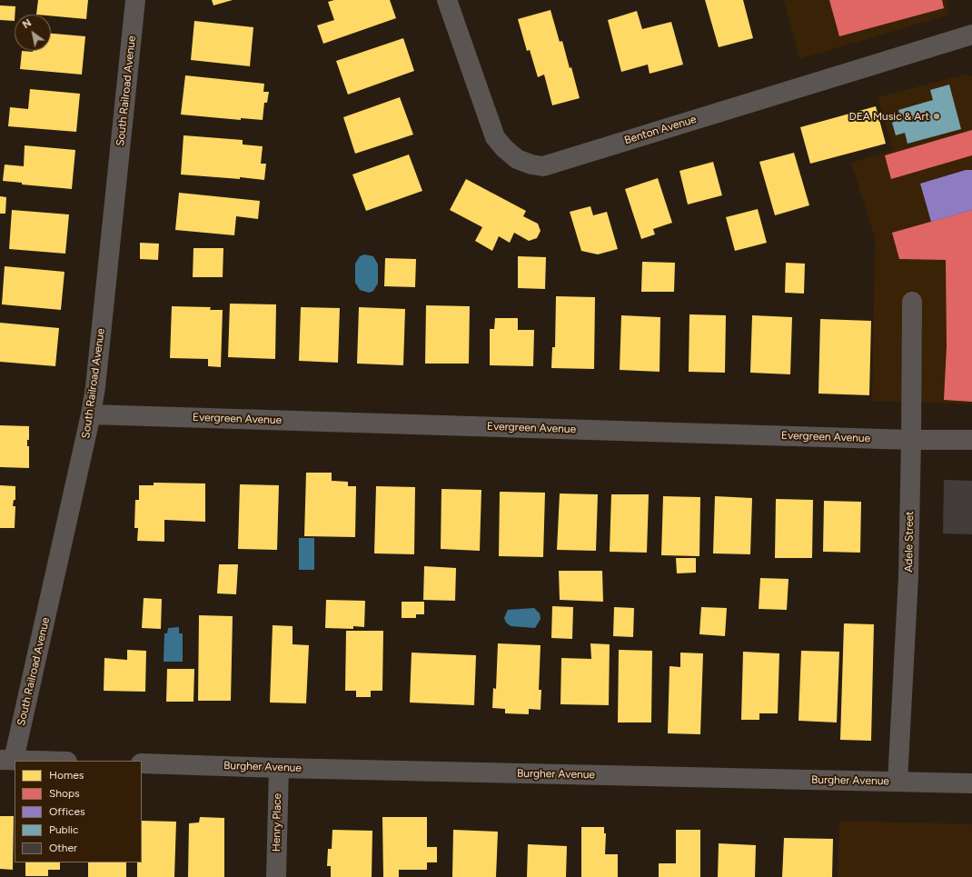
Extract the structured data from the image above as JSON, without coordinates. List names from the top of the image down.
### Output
{
  "streets": {
    "street": [
      "South Railroad Avenue",
      "Benton Avenue",
      "Evergreen Avenue",
      "Adele Street",
      "Burgher Avenue",
      "Henry Place"
    ]
  },
  "crossings": [
    ["South Railroad Avenue", "Evergreen Avenue"],
    ["Evergreen Avenue", "Adele Street"],
    ["Adele Street", "Burgher Avenue"],
    ["Burgher Avenue", "Henry Place"]
  ],
  "places": ["DEA Music & Art"],
  "legend": [
    "Homes",
    "Shops",
    "Offices",
    "Public",
    "Other"
  ],
  "north": "top left"
}
